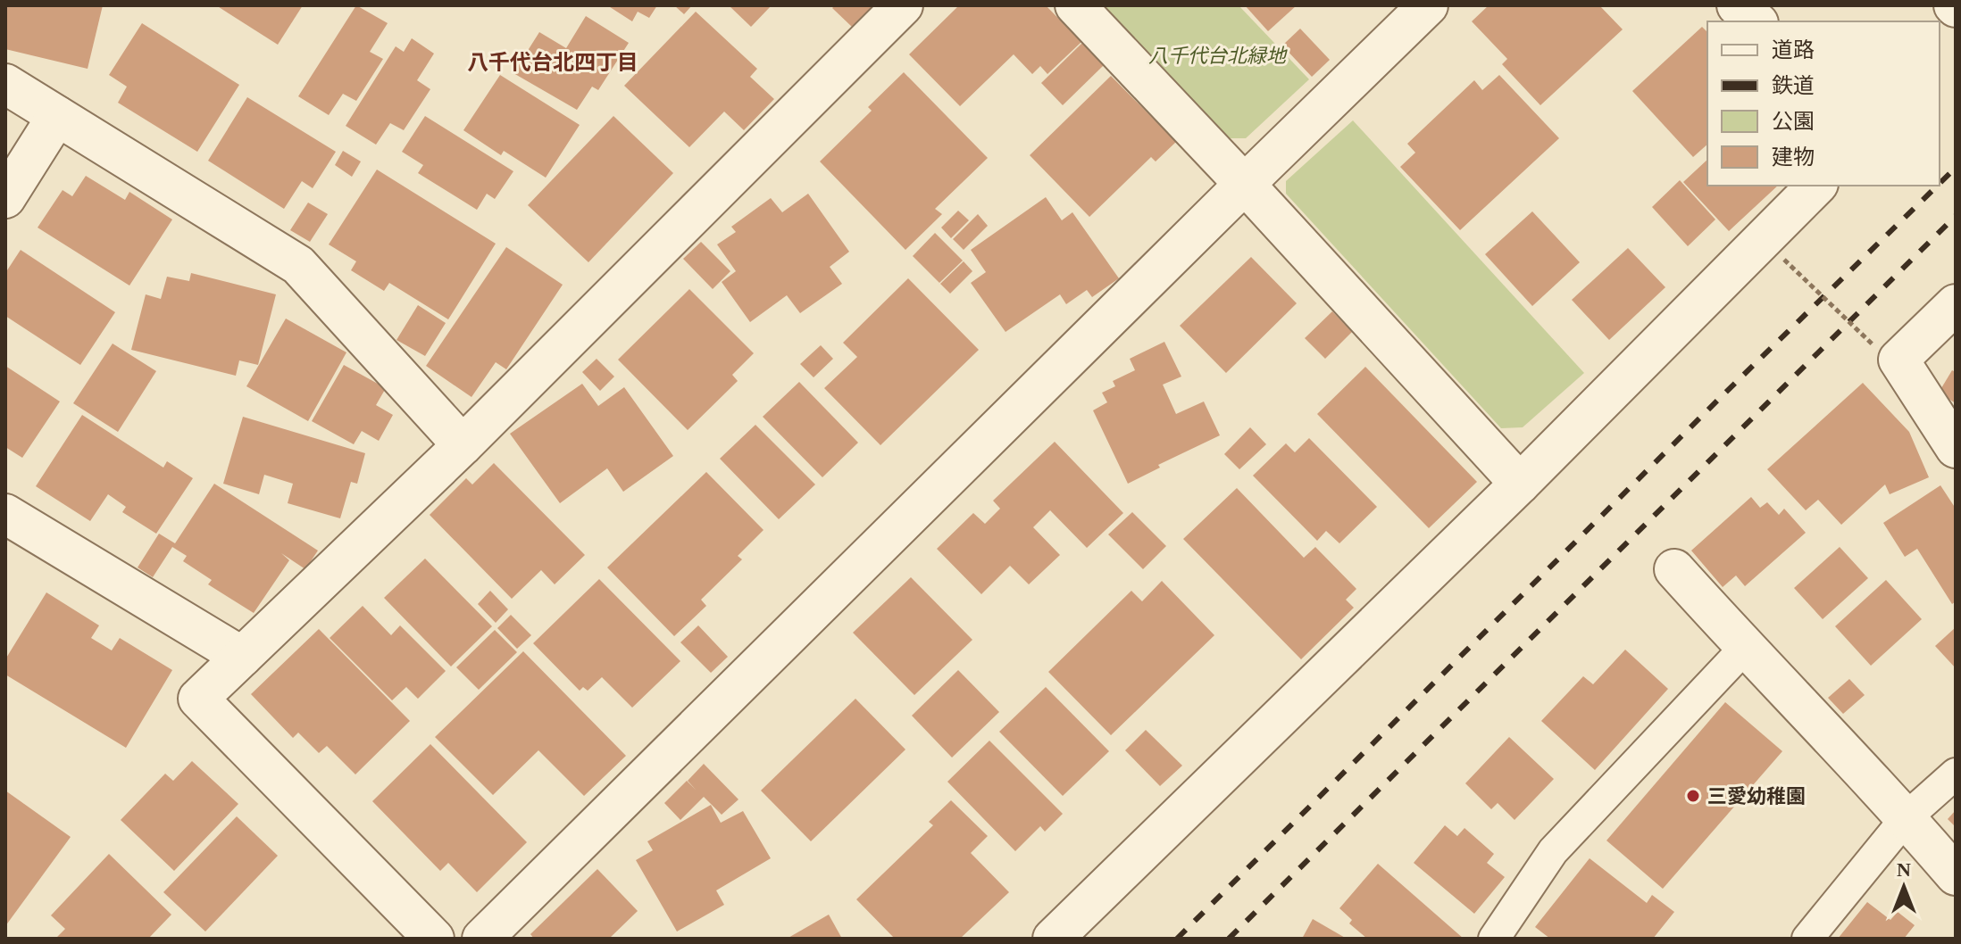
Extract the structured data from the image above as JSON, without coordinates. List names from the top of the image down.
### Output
{
  "districts": ["八千代台北四丁目"],
  "parks": ["八千代台北緑地"],
  "places": ["三愛幼稚園"],
  "legend": [
    "道路",
    "鉄道",
    "公園",
    "建物"
  ],
  "north": "top"
}
